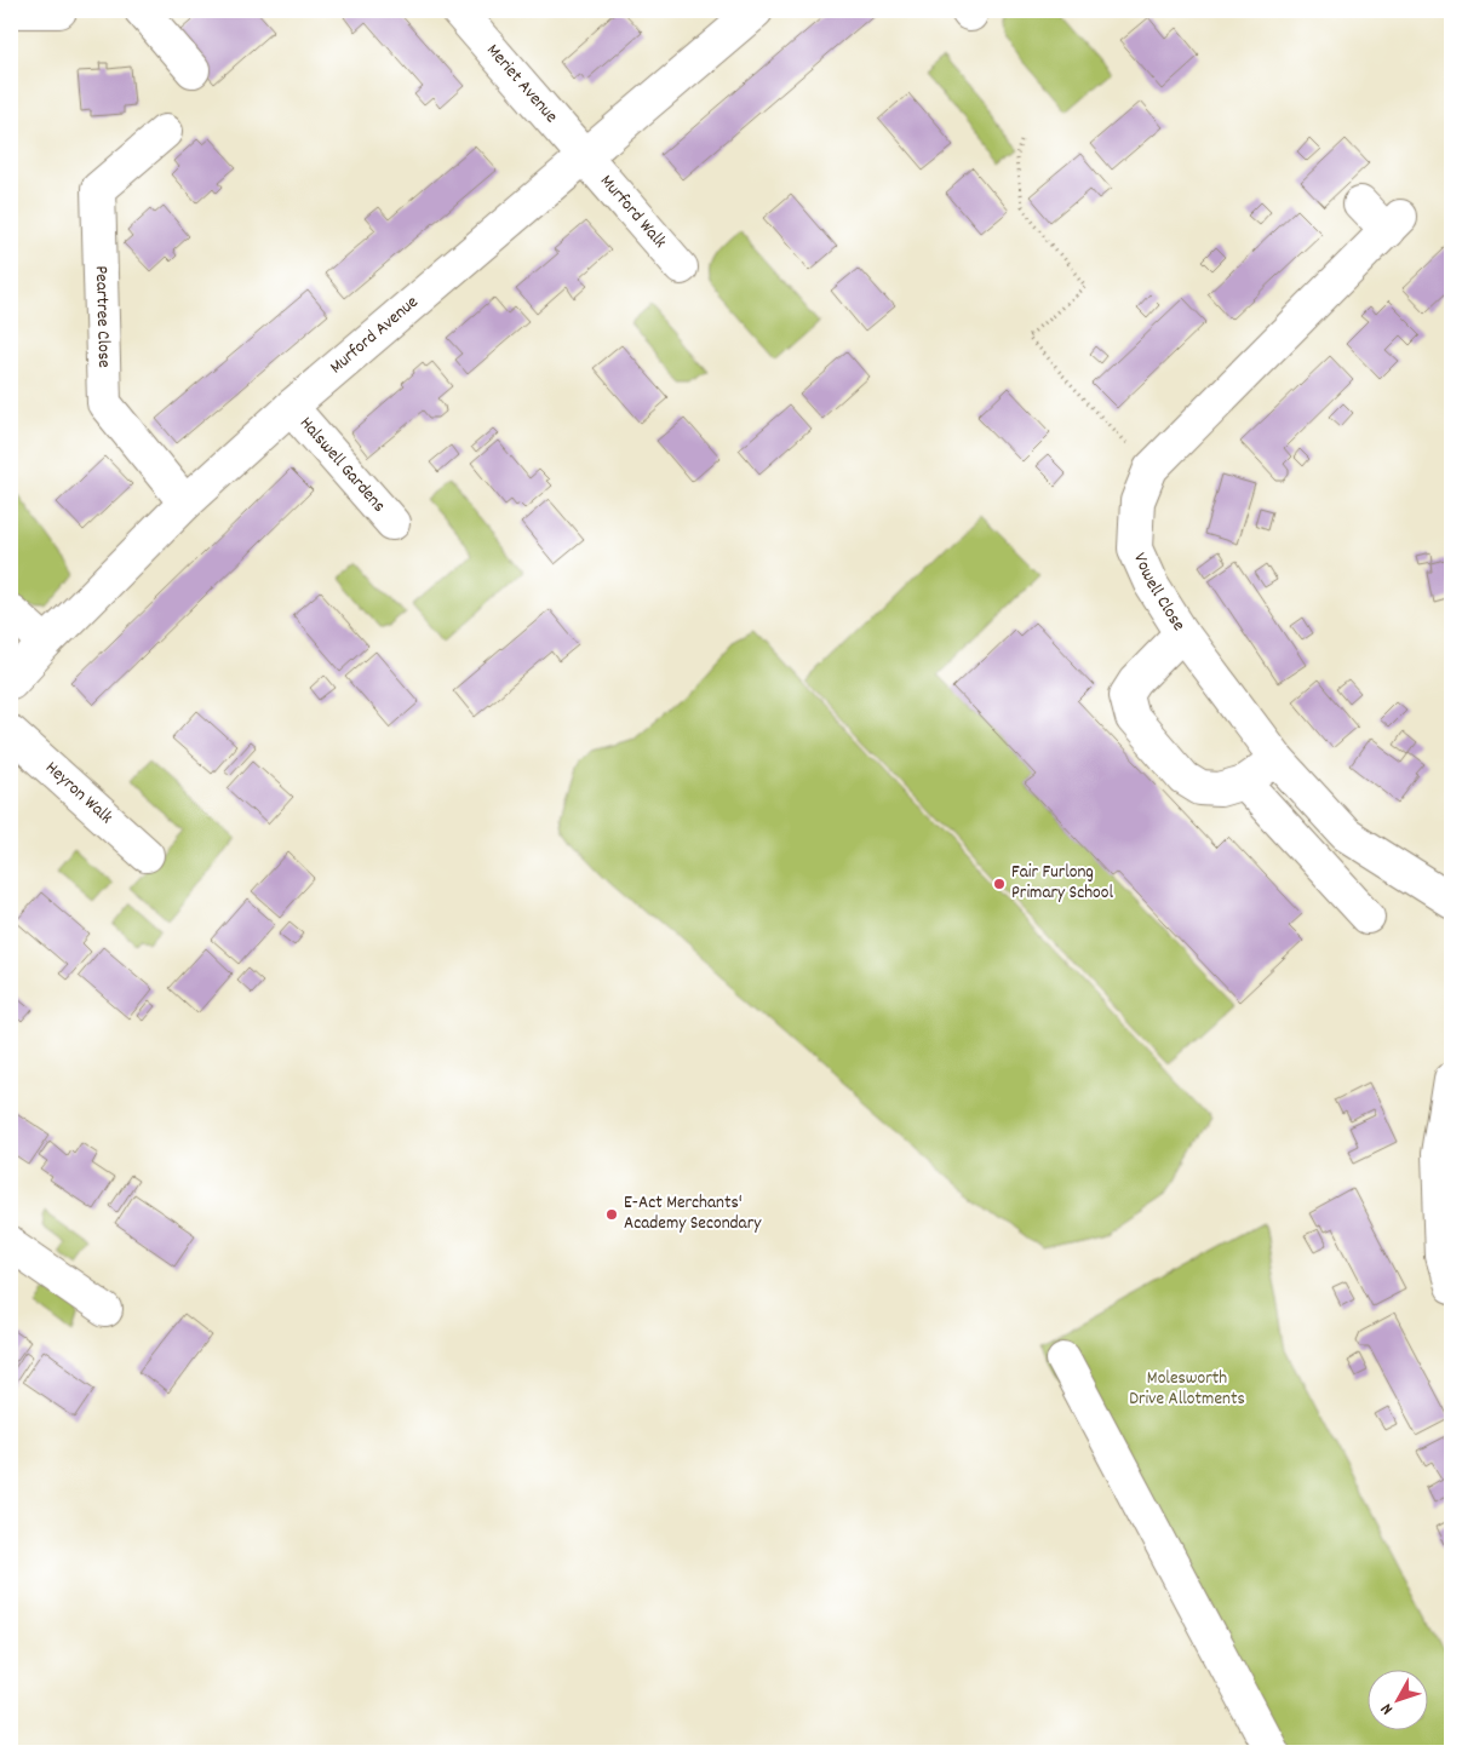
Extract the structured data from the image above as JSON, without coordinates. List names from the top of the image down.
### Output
{
  "streets": {
    "street": [
      "Meriet Avenue",
      "Murford Walk",
      "Peartree Close",
      "Murford Avenue",
      "Halswell Gardens",
      "Vowell Close",
      "Heyron Walk"
    ]
  },
  "crossings": [
    ["Meriet Avenue", "Murford Walk"],
    ["Meriet Avenue", "Murford Avenue"],
    ["Murford Walk", "Murford Avenue"],
    ["Peartree Close", "Murford Avenue"],
    ["Murford Avenue", "Halswell Gardens"]
  ],
  "parks": ["Molesworth Drive Allotments"],
  "places": ["Fair Furlong Primary School", "E-Act Merchants' Academy Secondary"],
  "north": "bottom left"
}
